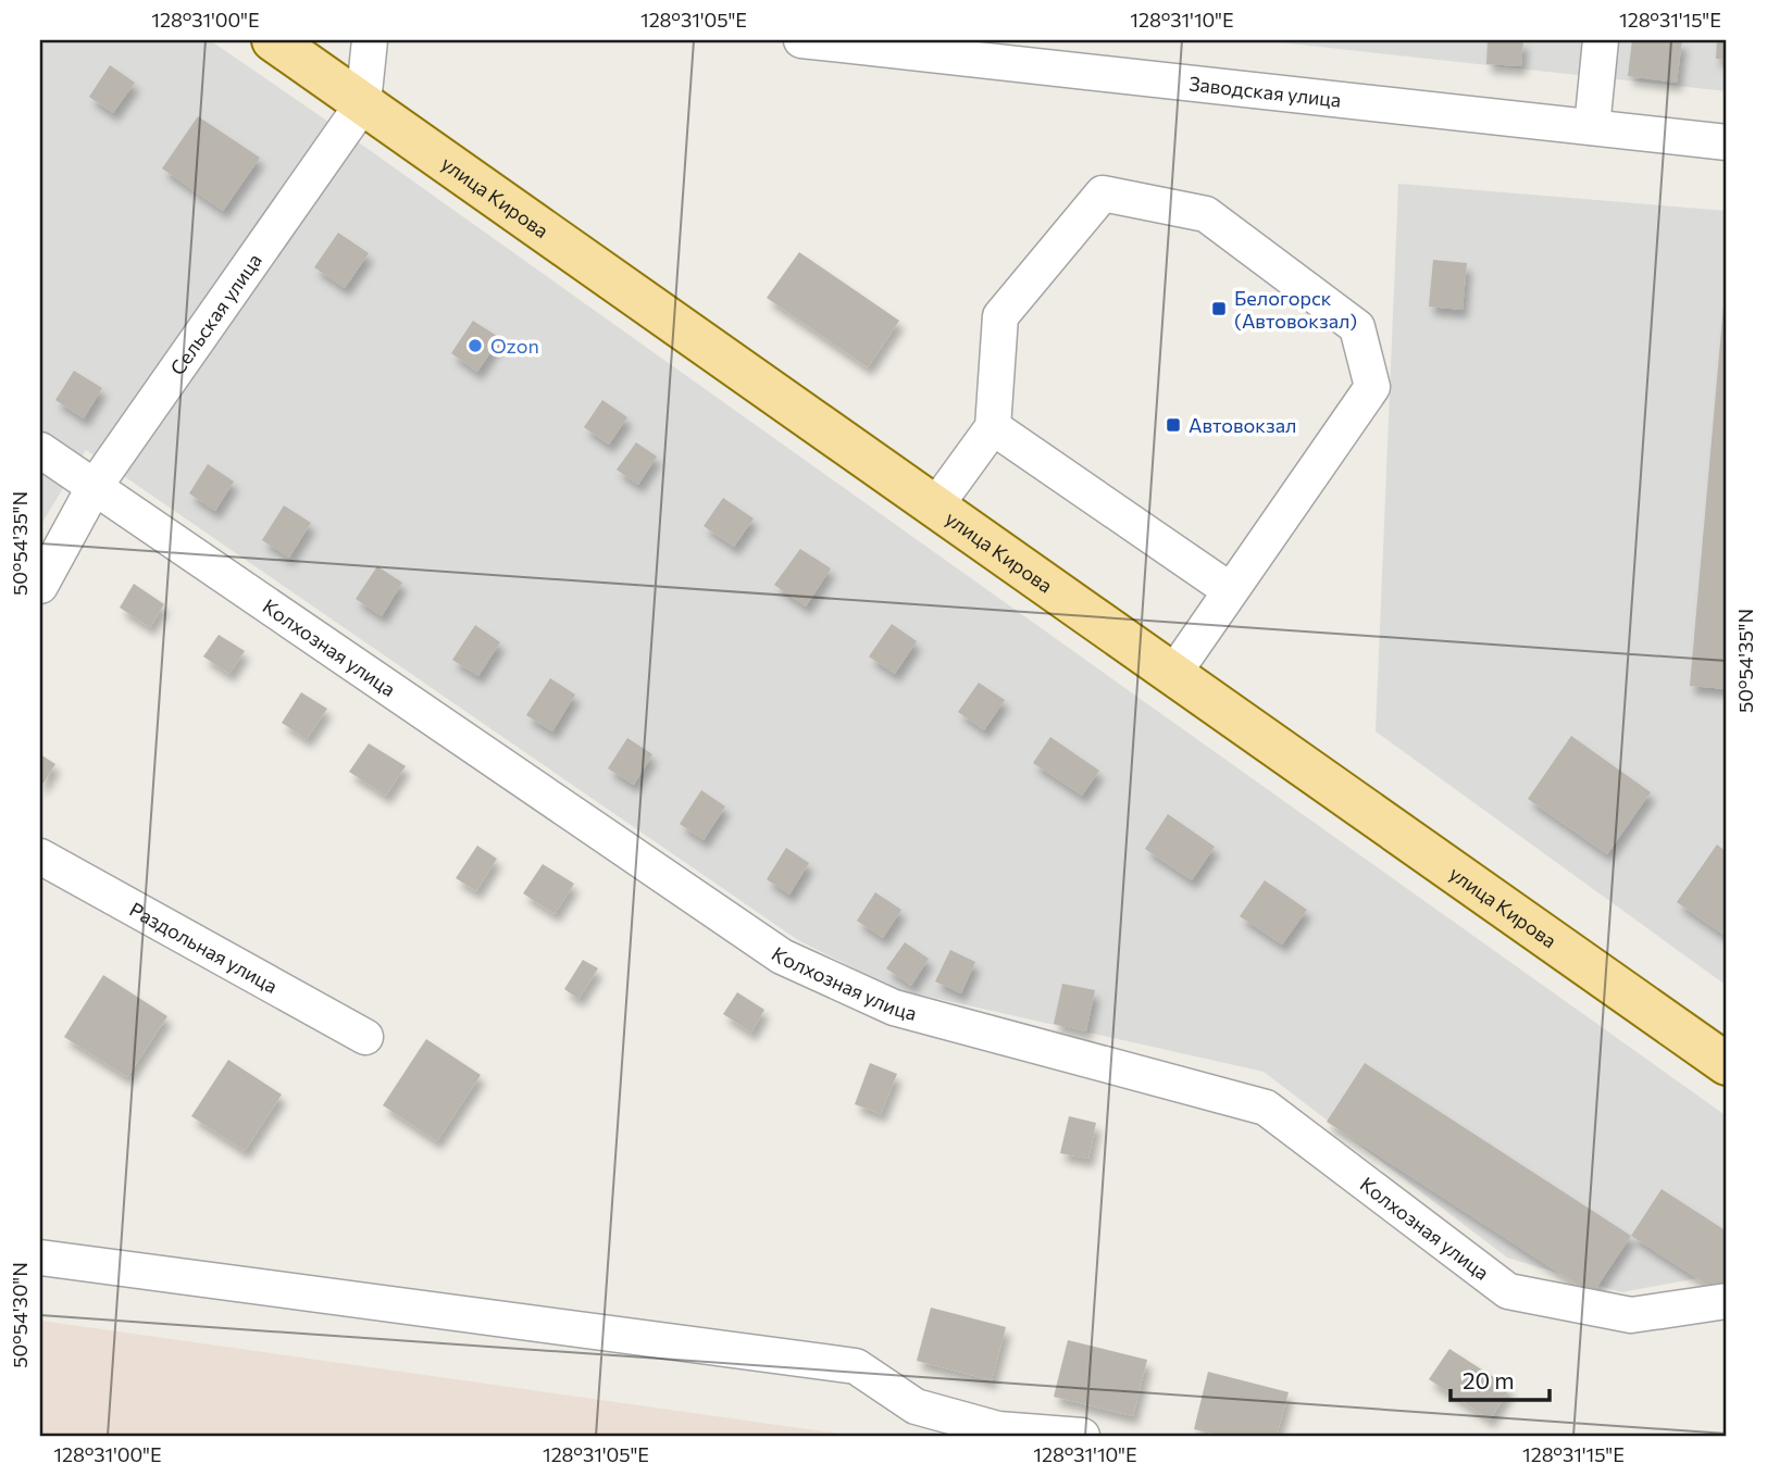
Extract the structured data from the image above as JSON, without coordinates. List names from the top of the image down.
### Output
{
  "streets": {
    "main road": ["улица Кирова"],
    "street": [
      "Заводская улица",
      "Сельская улица",
      "Колхозная улица",
      "Раздольная улица"
    ]
  },
  "crossings": [
    ["улица Кирова", "Сельская улица"],
    ["Сельская улица", "Колхозная улица"]
  ],
  "places": {
    "transit": ["Белогорск (Автовокзал)", "Автовокзал"],
    "other": ["Ozon"]
  },
  "scale_bar": "20 m",
  "coordinates": [
    "128°31'00\"E",
    "128°31'05\"E",
    "128°31'10\"E",
    "128°31'15\"E",
    "50°54'35\"N",
    "50°54'30\"N"
  ]
}
